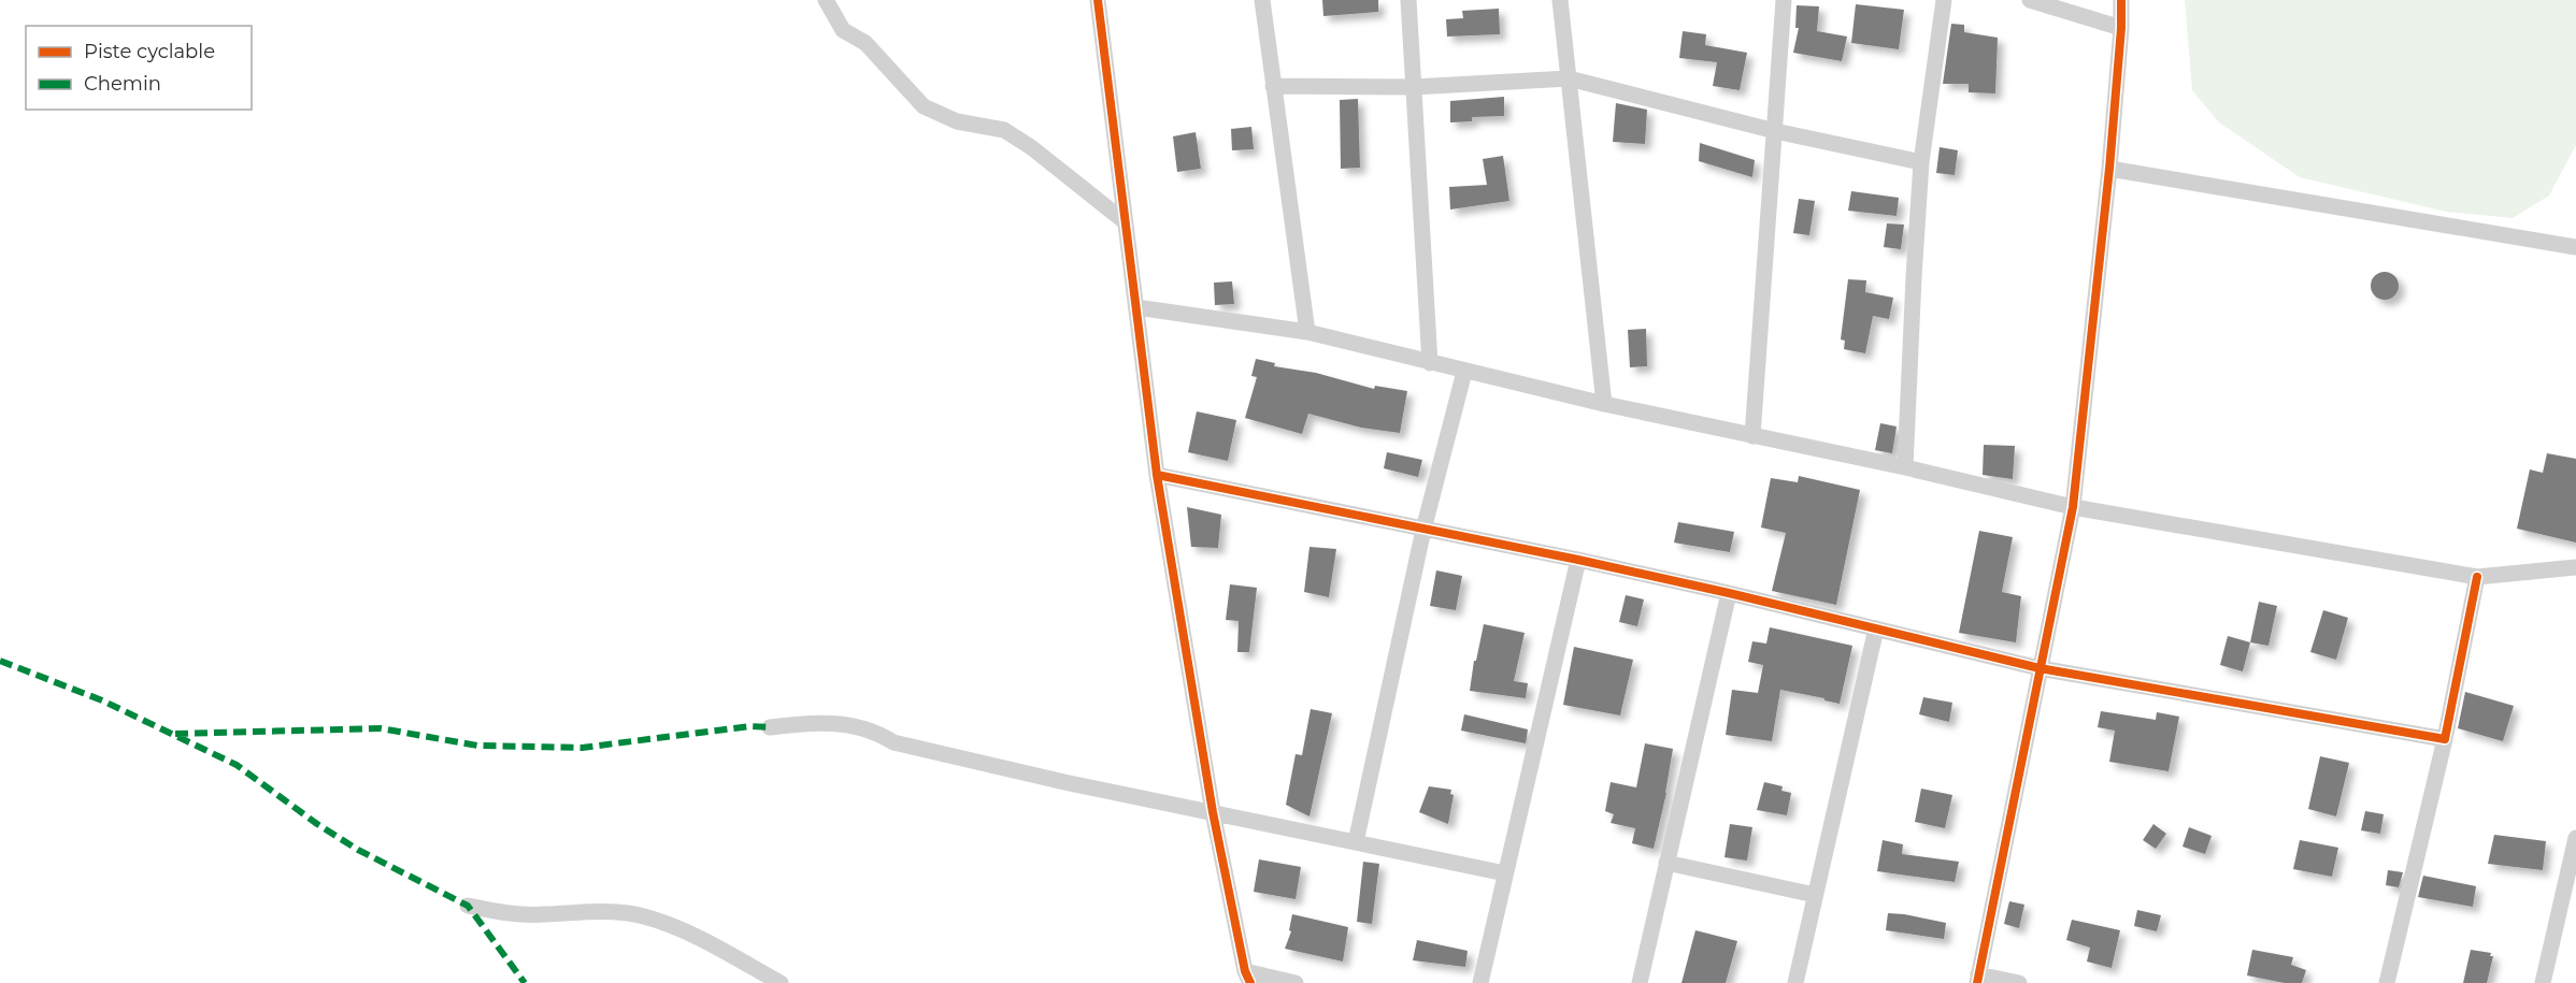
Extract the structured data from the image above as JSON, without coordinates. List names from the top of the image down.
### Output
{
  "legend": ["Piste cyclable", "Chemin"]
}
